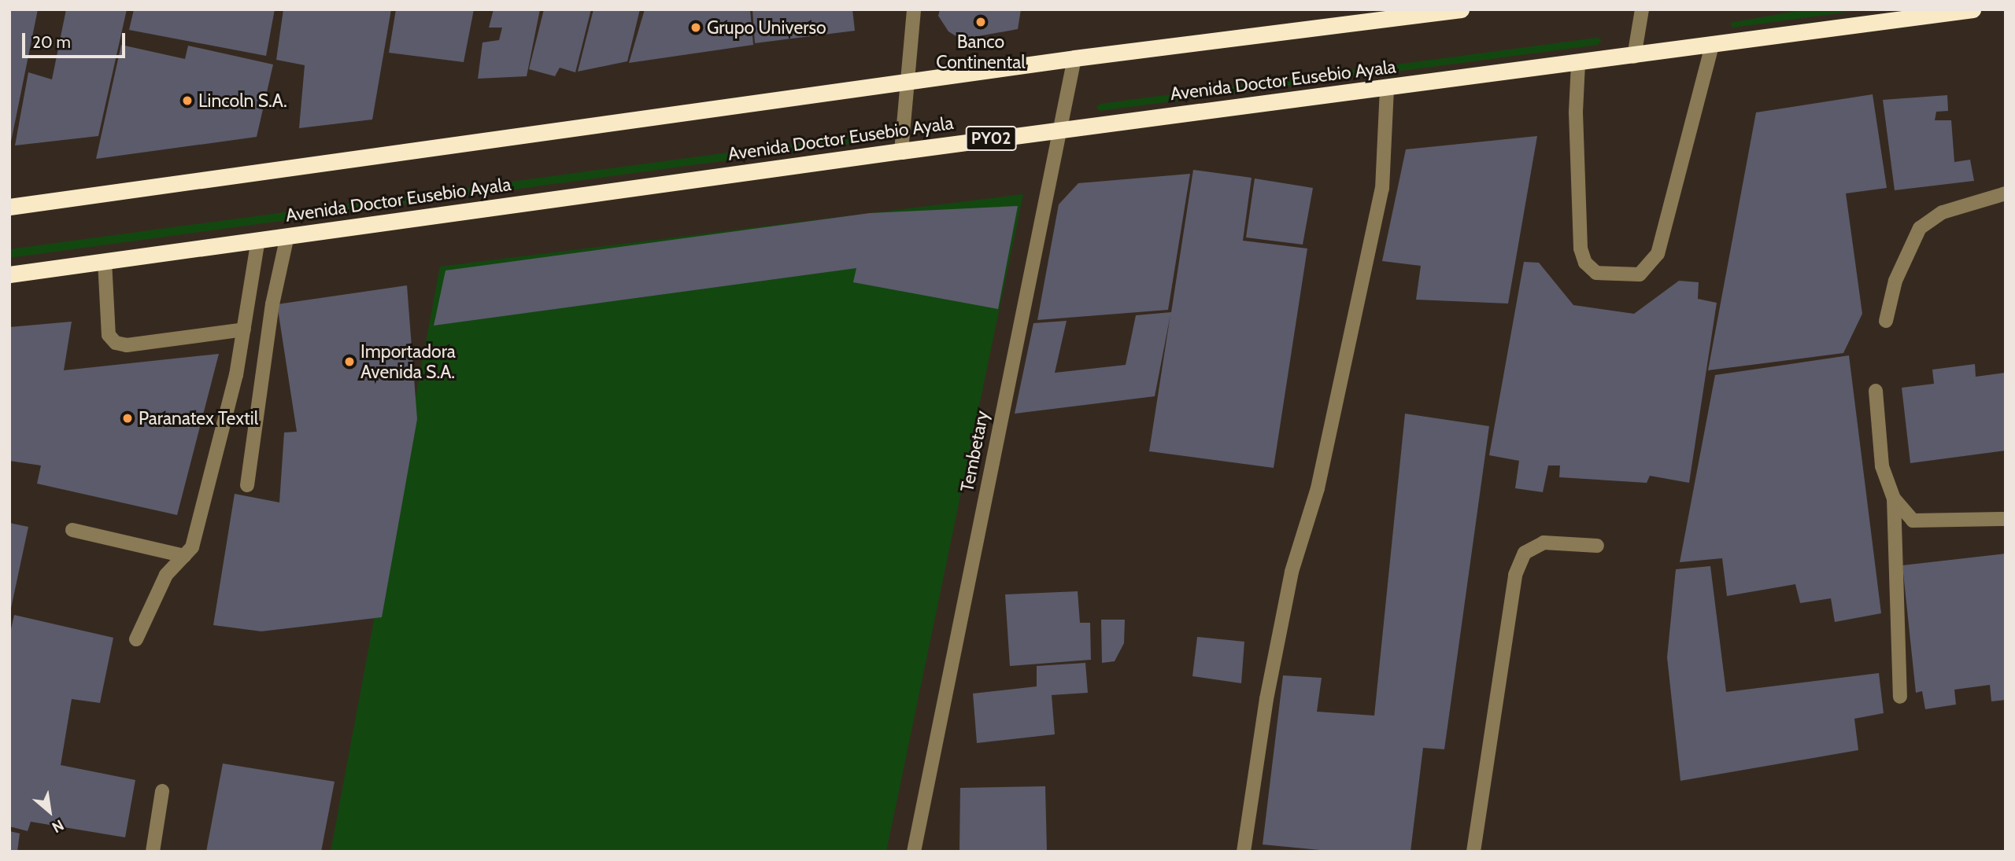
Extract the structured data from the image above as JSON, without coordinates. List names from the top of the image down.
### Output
{
  "streets": {
    "highway": ["Avenida Doctor Eusebio Ayala", "PY02"],
    "street": ["Tembetary"]
  },
  "crossings": [
    ["Avenida Doctor Eusebio Ayala", "Tembetary"]
  ],
  "places": [
    "Banco Continental",
    "Grupo Universo",
    "Lincoln S.A.",
    "Importadora Avenida S.A.",
    "Paranatex Textil"
  ],
  "scale_bar": "20 m",
  "north": "bottom right"
}
